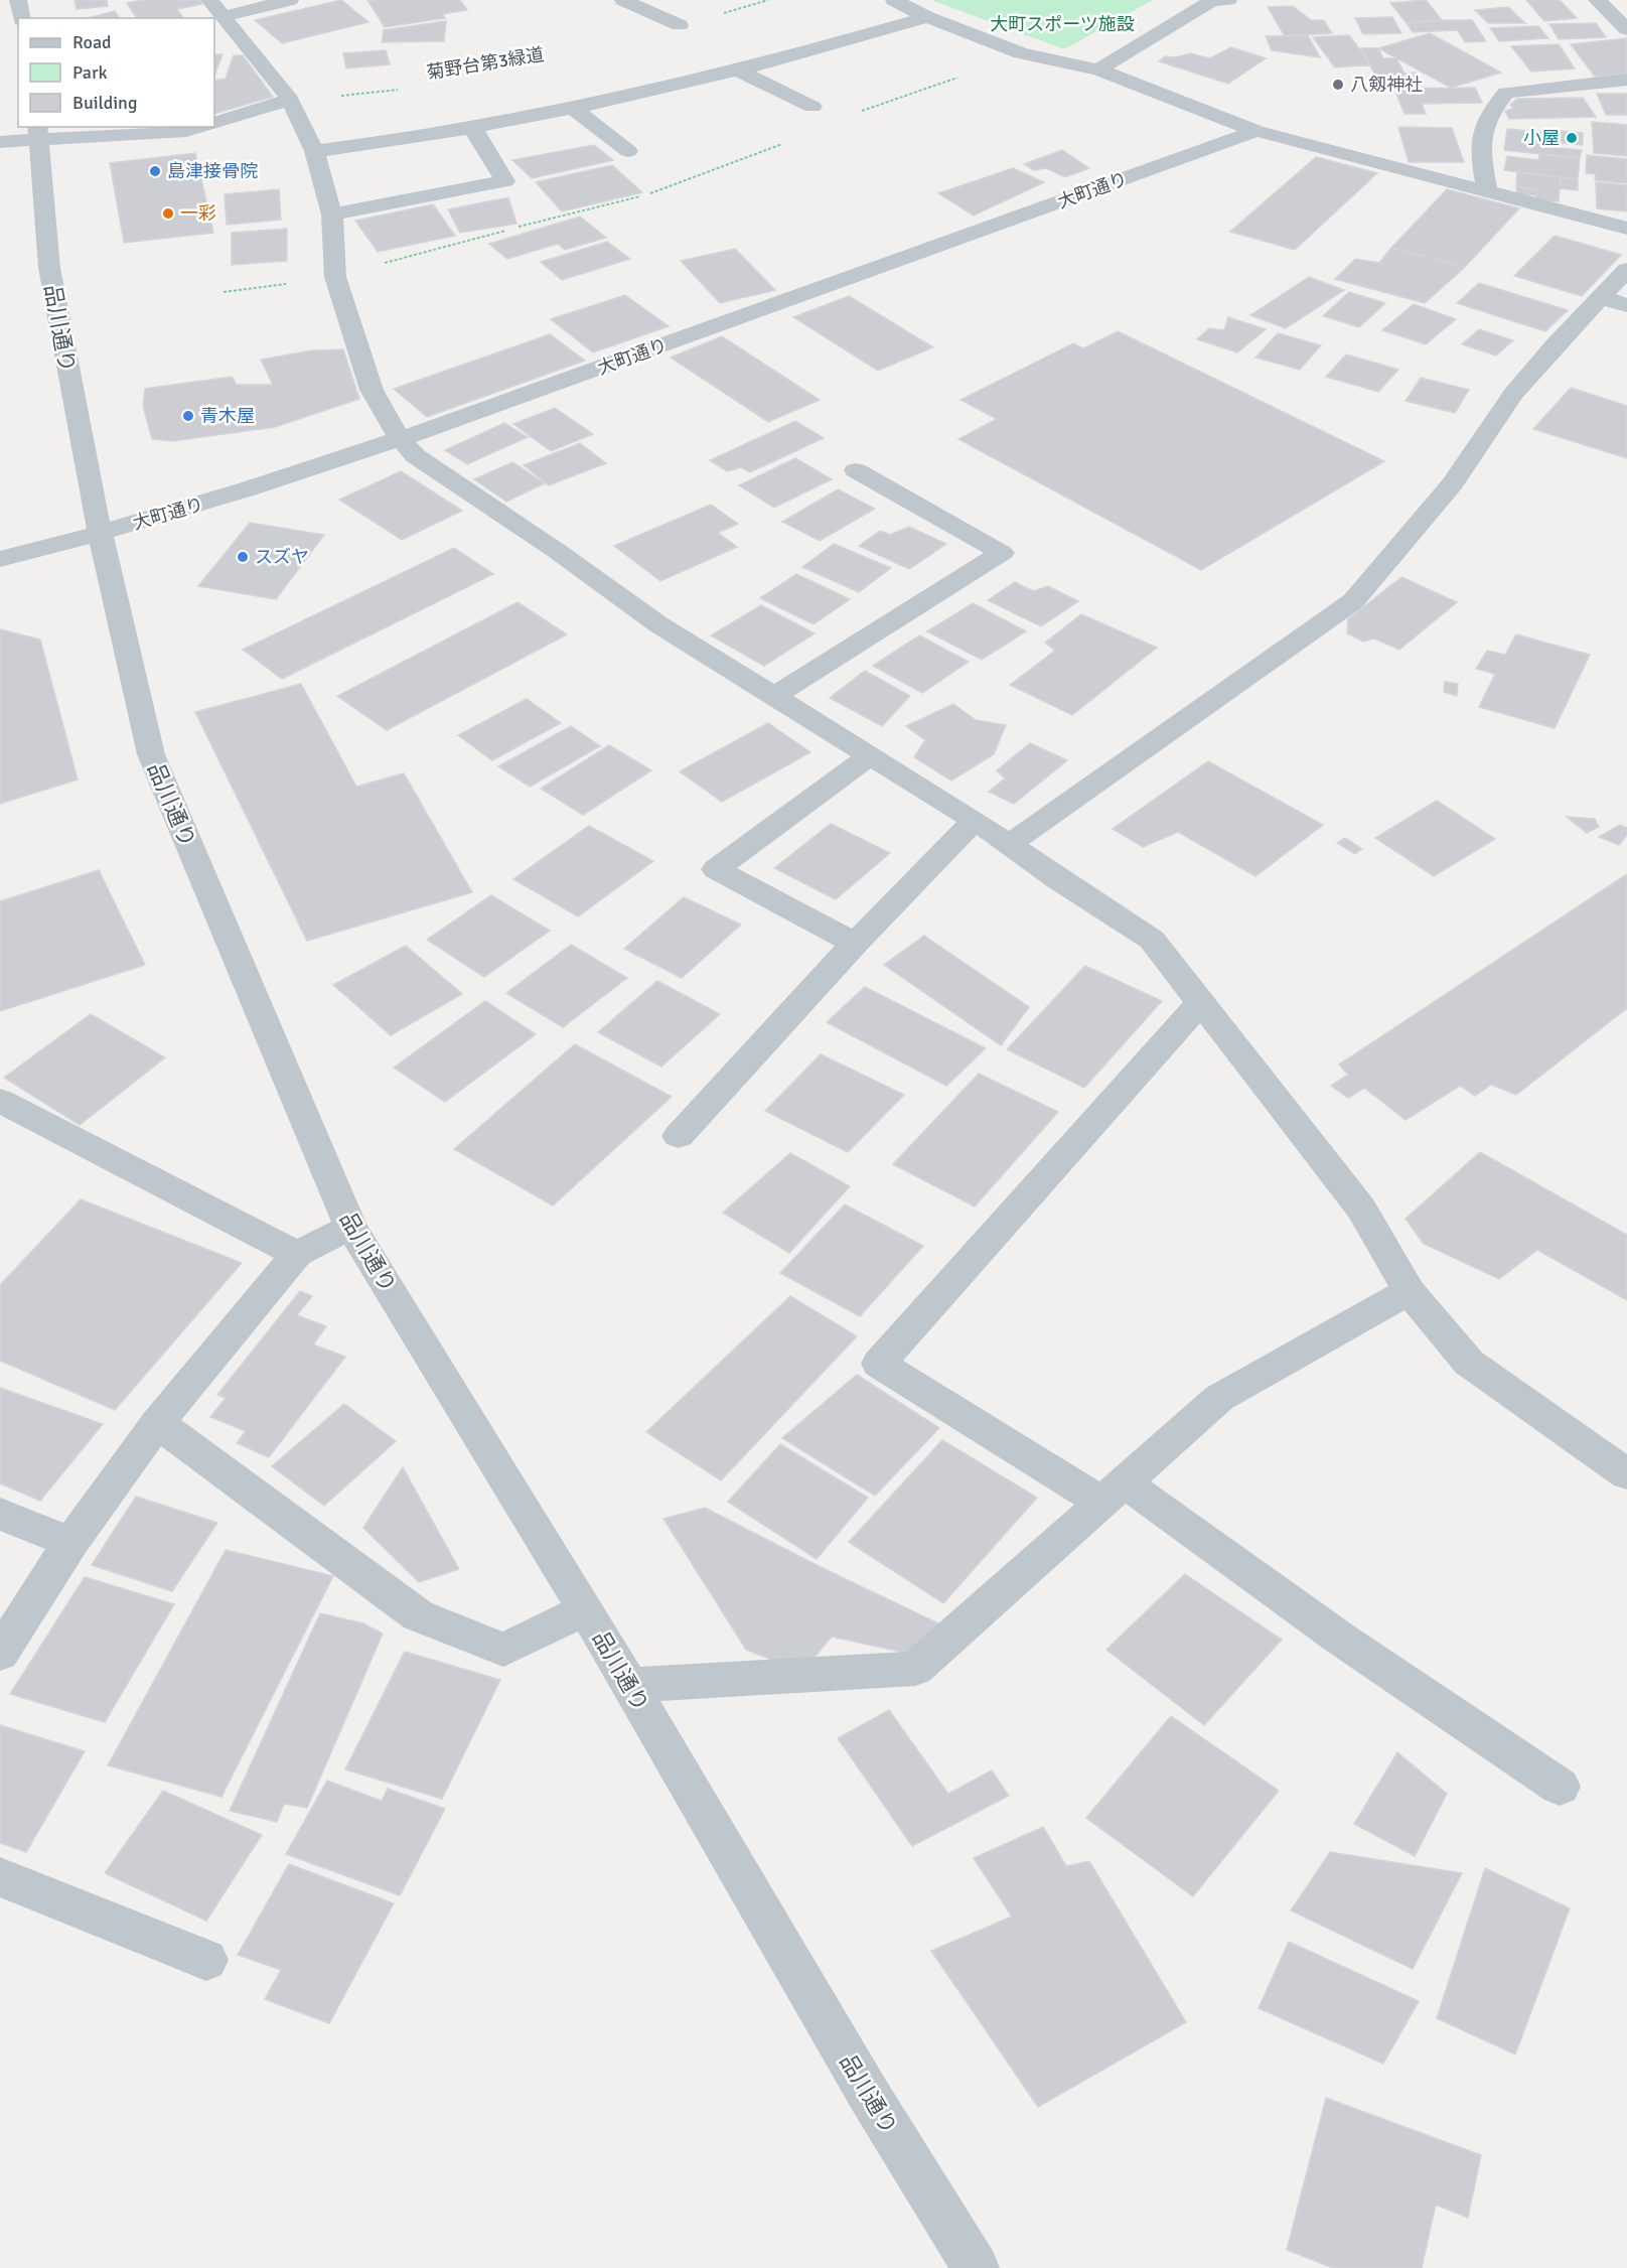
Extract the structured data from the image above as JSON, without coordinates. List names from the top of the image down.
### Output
{
  "streets": {
    "street": ["大町通り", "品川通り"],
    "path": ["菊野台第3緑道"]
  },
  "crossings": [
    ["大町通り", "品川通り"]
  ],
  "parks": ["大町スポーツ施設"],
  "places": [
    "八剱神社",
    "小屋",
    "島津接骨院",
    "一彩",
    "青木屋",
    "スズヤ"
  ],
  "legend": ["Road", "Park", "Building"]
}
